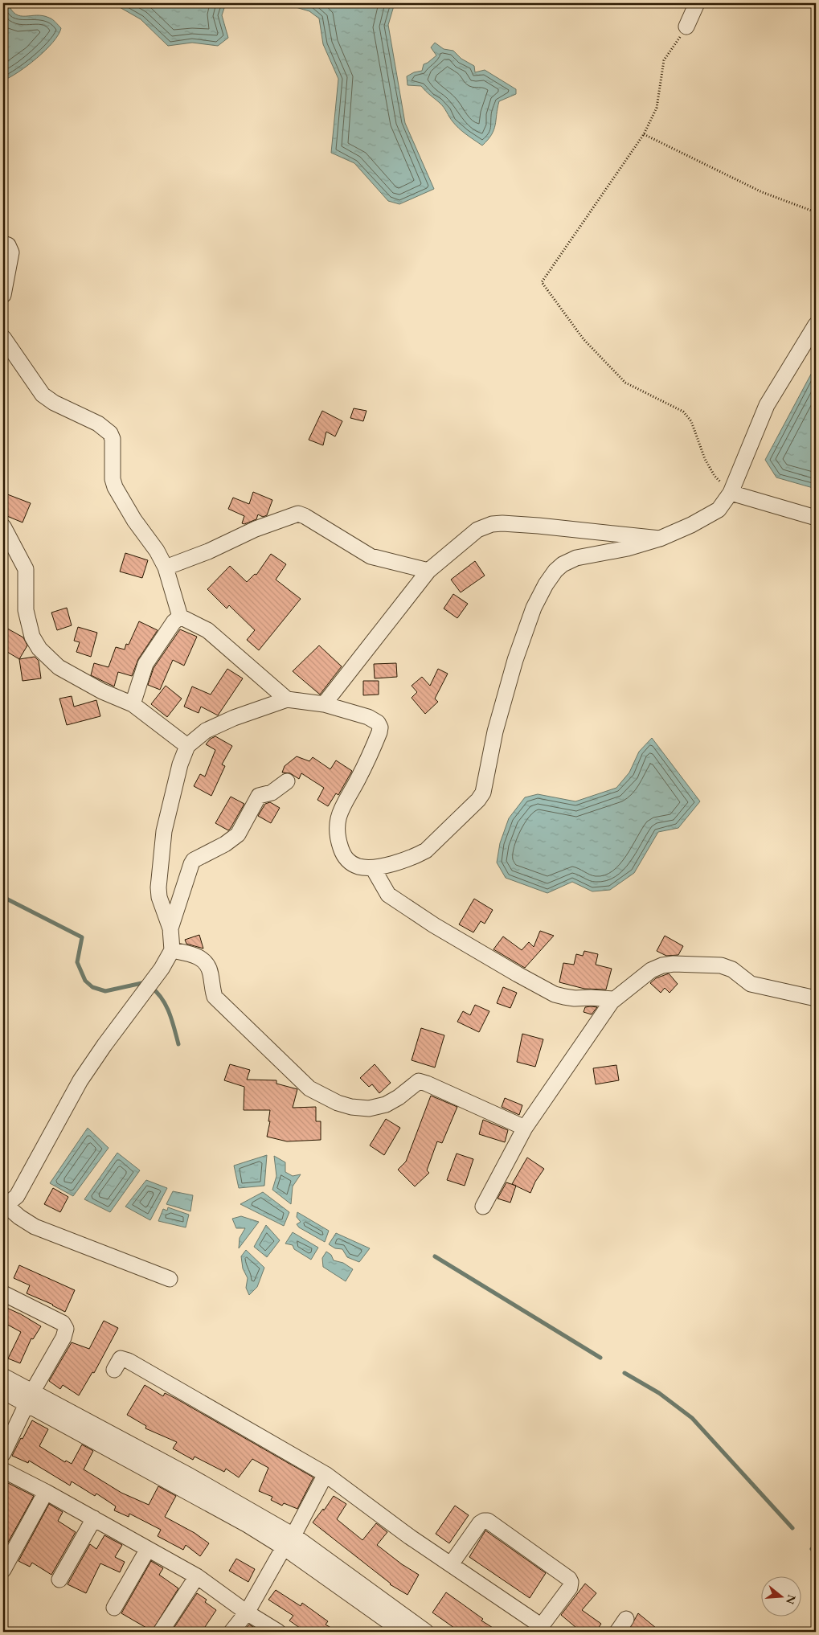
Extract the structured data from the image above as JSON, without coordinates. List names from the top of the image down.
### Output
{
  "north": "right"
}
